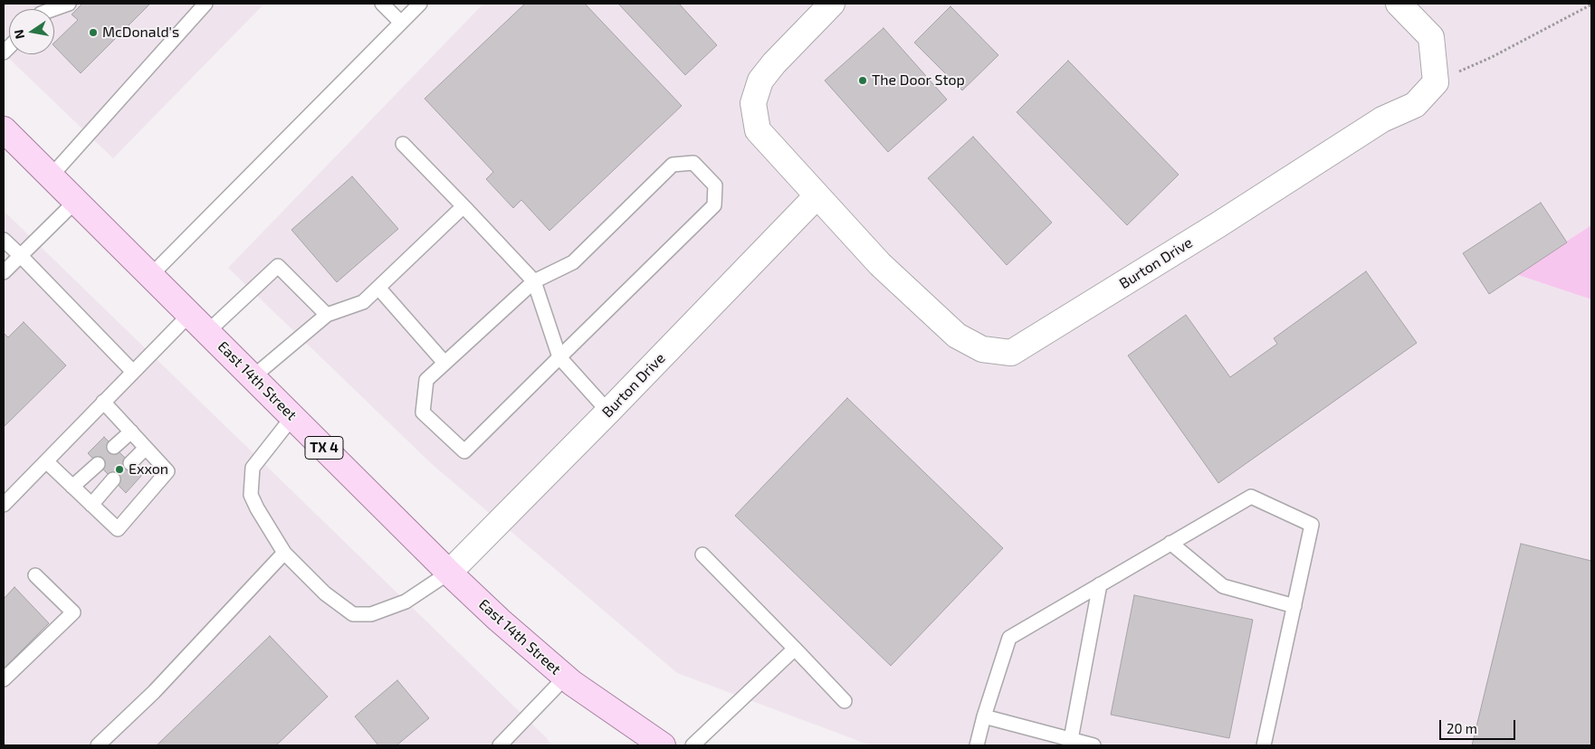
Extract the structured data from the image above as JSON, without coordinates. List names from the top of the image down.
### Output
{
  "streets": {
    "main road": ["East 14th Street", "TX 4"],
    "street": ["Burton Drive"]
  },
  "crossings": [
    ["Burton Drive", "East 14th Street"]
  ],
  "places": ["McDonald's", "The Door Stop", "Exxon"],
  "scale_bar": "20 m",
  "north": "left"
}
